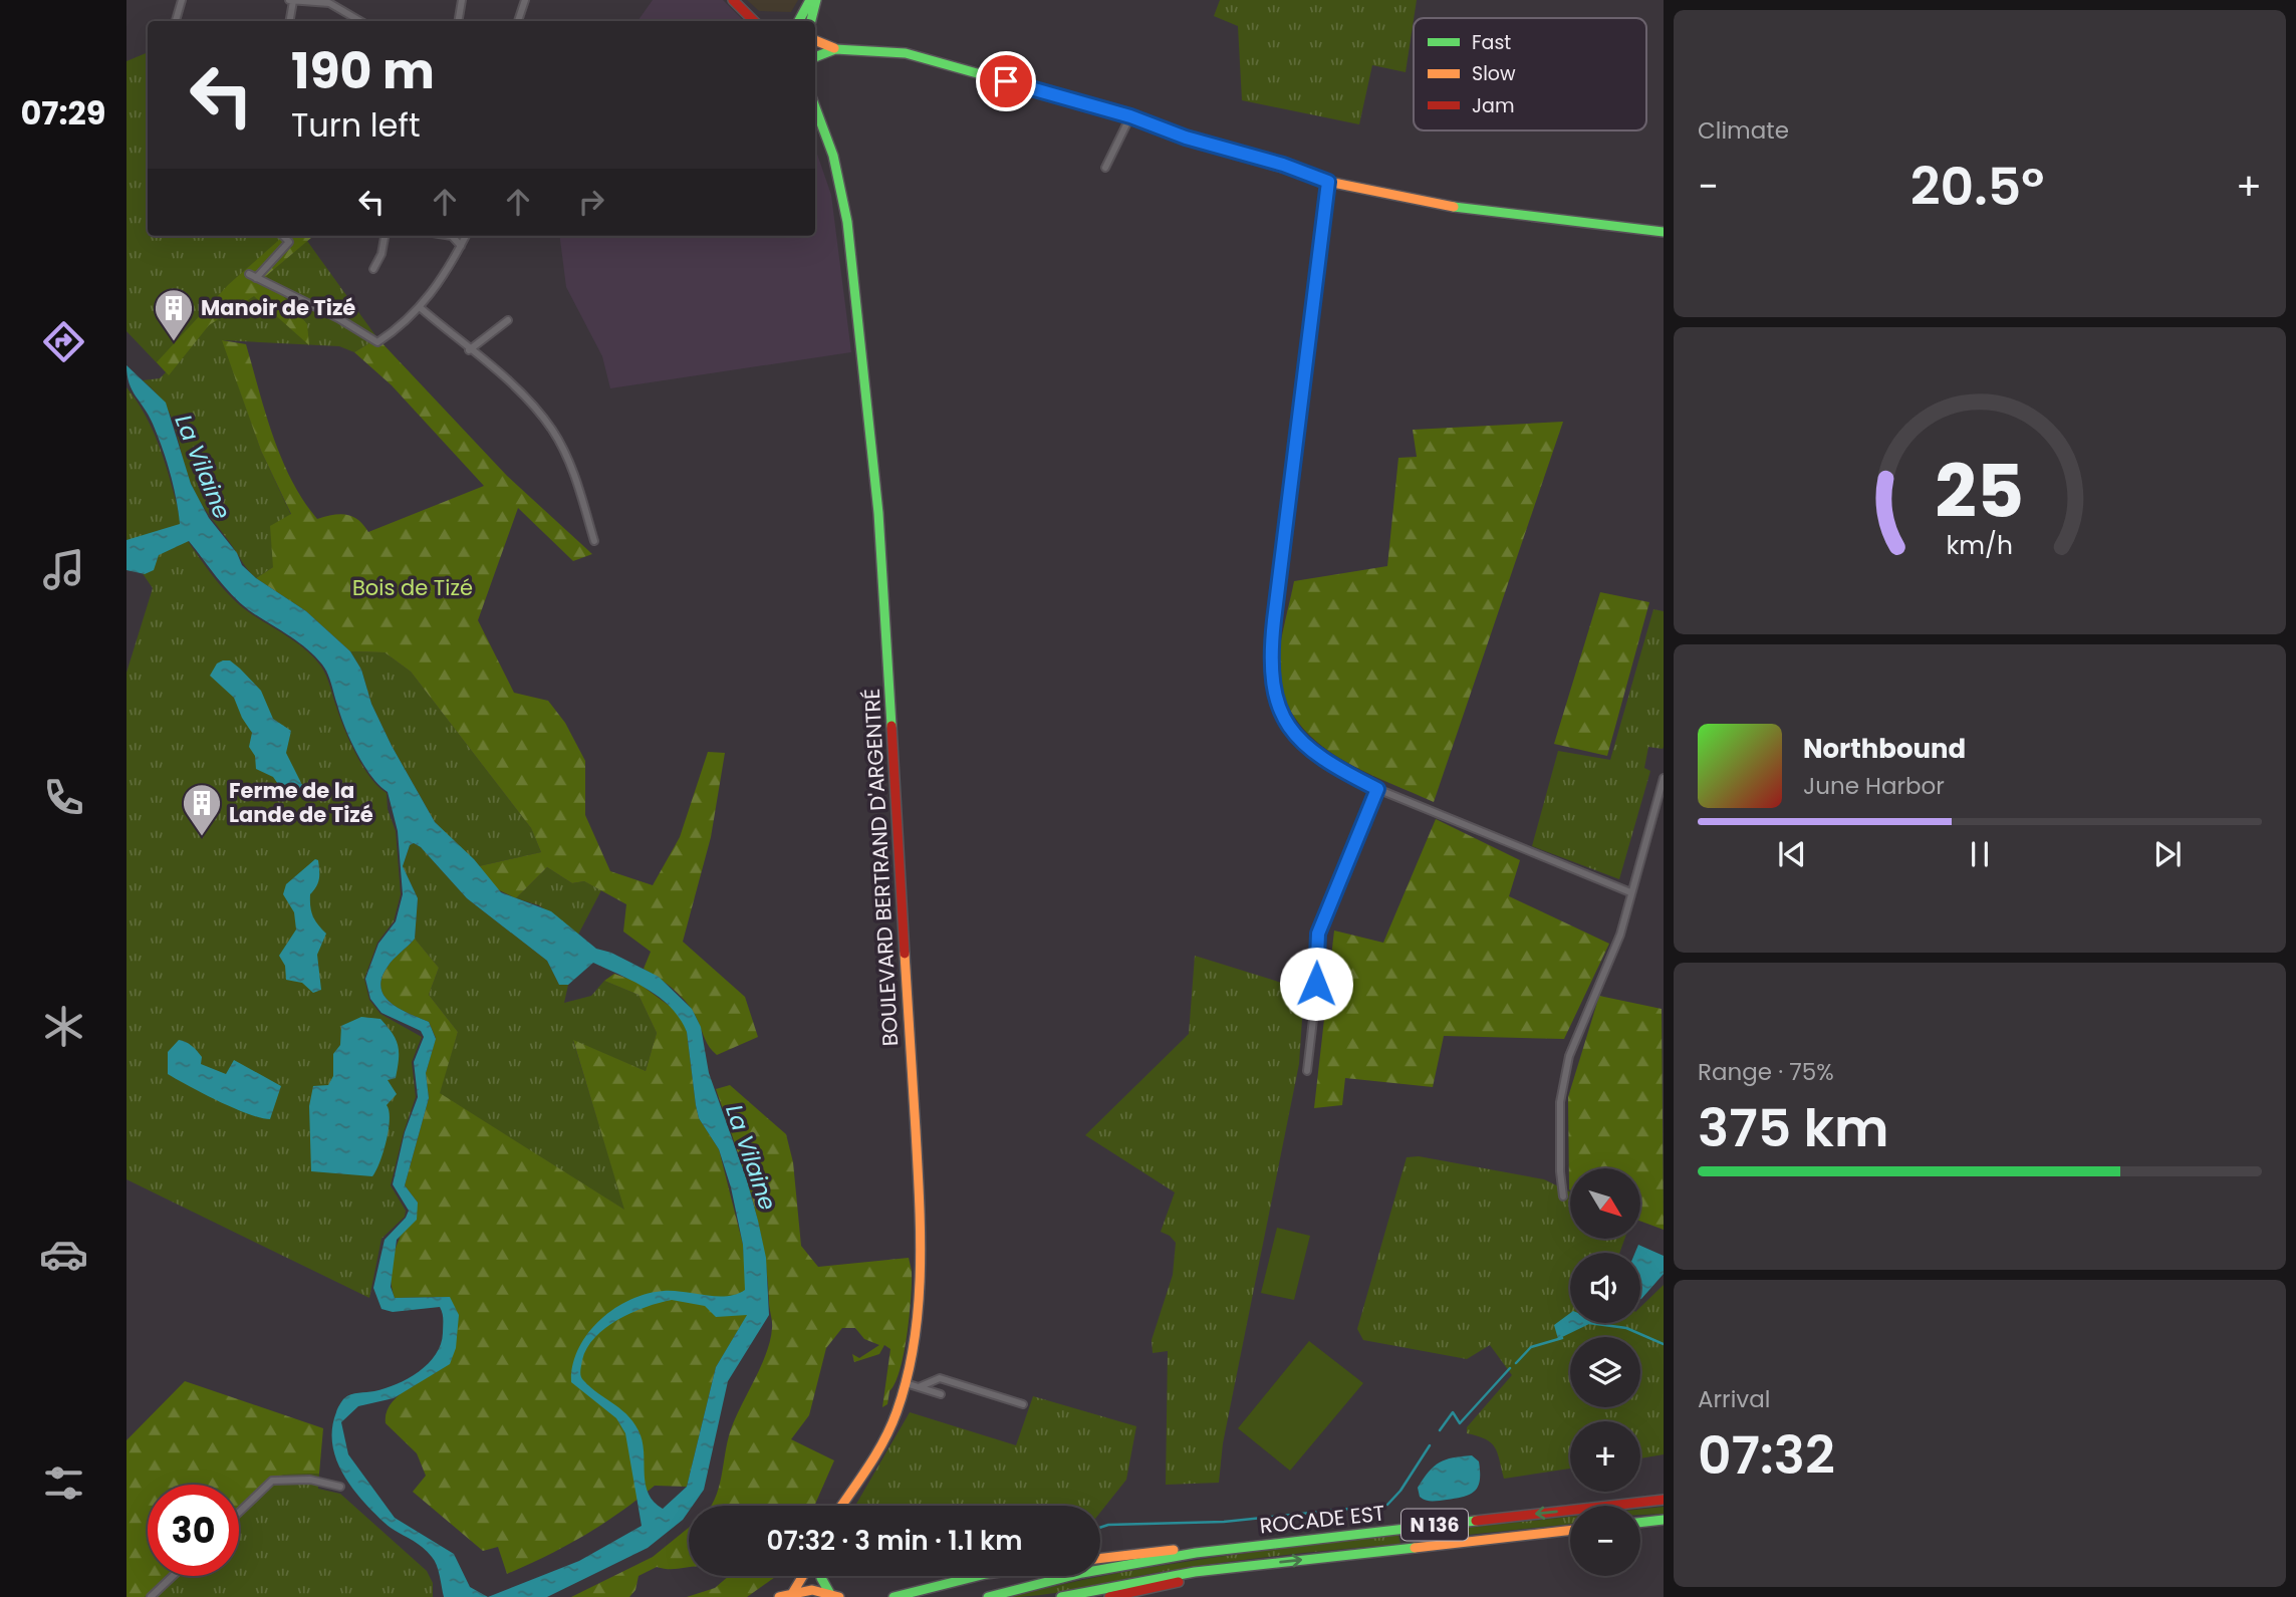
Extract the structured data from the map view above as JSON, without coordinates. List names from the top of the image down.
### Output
{
  "streets": {
    "main road": ["BOULEVARD BERTRAND D'ARGENTRÉ", "ROCADE EST", "N 136"]
  },
  "water": ["La Vilaine"],
  "parks": ["Bois de Tizé"],
  "places": {
    "building": ["Manoir de Tizé", "Ferme de la Lande de Tizé"]
  },
  "legend": ["Fast", "Slow", "Jam"],
  "north": "bottom right",
  "page": {
    "tabs": "07:29",
    "tile": [
      "Climate",
      ["Range · 75%", "375 km"],
      ["Arrival", "07:32"]
    ],
    "turn": ["190 m", "Turn left"],
    "heat": ["−", "20.5°", "+"],
    "song": ["Northbound", "June Harbor"],
    "map_buttons": ["+", "−"],
    "limit": "30",
    "trip": "07:32 · 3 min · 1.1 km",
    "gauge": ["25", "km/h"]
  }
}
